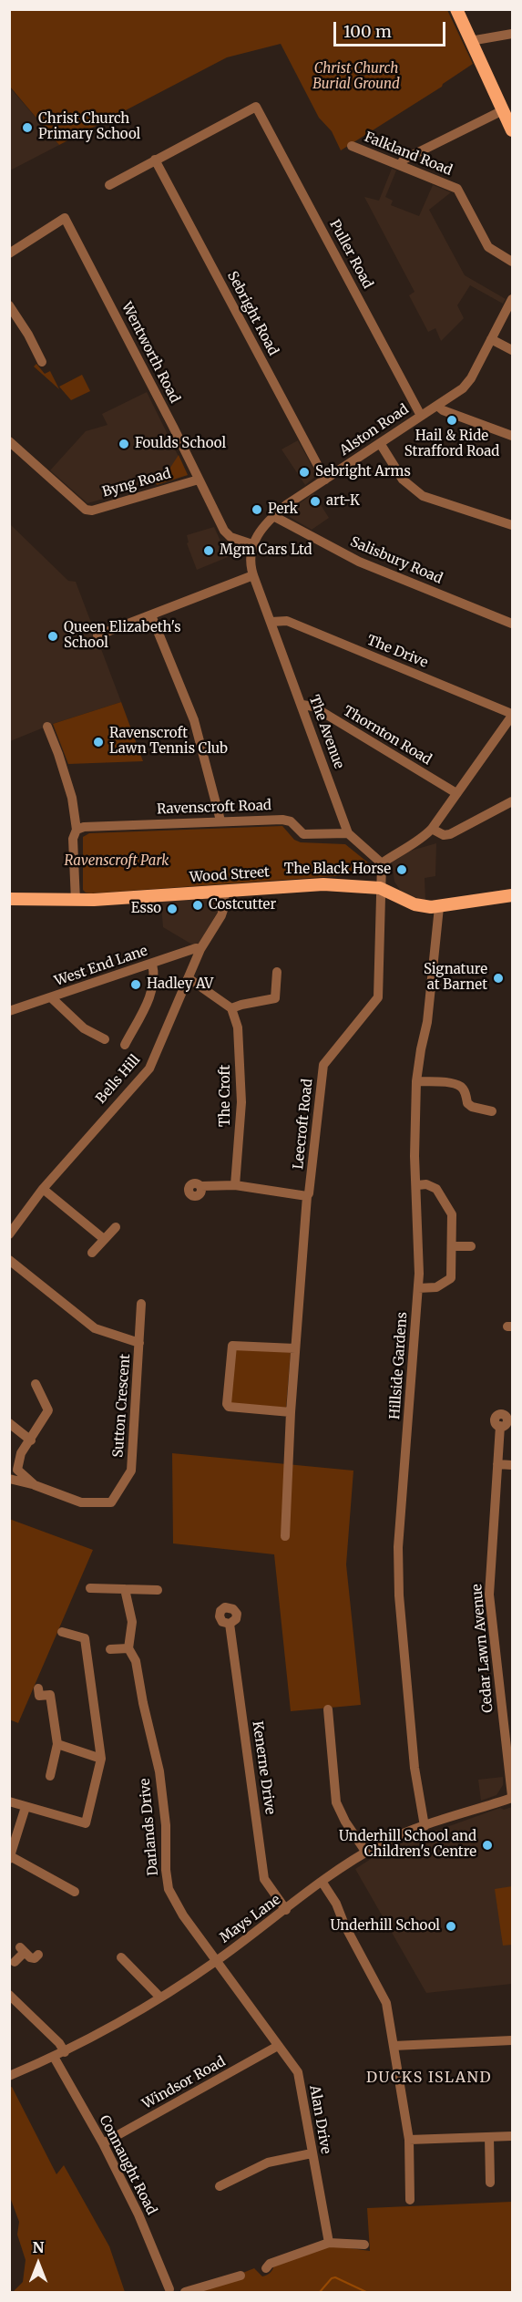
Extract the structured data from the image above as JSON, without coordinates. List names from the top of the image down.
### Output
{
  "streets": {
    "main road": ["Wood Street"],
    "street": [
      "Falkland Road",
      "Puller Road",
      "Sebright Road",
      "Wentworth Road",
      "Alston Road",
      "Byng Road",
      "Salisbury Road",
      "The Drive",
      "The Avenue",
      "Thornton Road",
      "Ravenscroft Road",
      "West End Lane",
      "Bells Hill",
      "The Croft",
      "Leecroft Road",
      "Hillside Gardens",
      "Sutton Crescent",
      "Cedar Lawn Avenue",
      "Kenerne Drive",
      "Darlands Drive",
      "Mays Lane",
      "Windsor Road",
      "Alan Drive",
      "Connaught Road"
    ]
  },
  "crossings": [
    ["Puller Road", "Sebright Road"],
    ["Puller Road", "Alston Road"],
    ["Sebright Road", "Alston Road"],
    ["Wentworth Road", "Alston Road"],
    ["Wentworth Road", "Byng Road"],
    ["Alston Road", "Salisbury Road"],
    ["The Drive", "The Avenue"],
    ["The Avenue", "Thornton Road"],
    ["The Avenue", "Ravenscroft Road"],
    ["Wood Street", "Bells Hill"],
    ["Wood Street", "Leecroft Road"],
    ["Wood Street", "Hillside Gardens"],
    ["West End Lane", "Bells Hill"],
    ["Hillside Gardens", "Mays Lane"],
    ["Cedar Lawn Avenue", "Mays Lane"],
    ["Kenerne Drive", "Mays Lane"],
    ["Darlands Drive", "Mays Lane"],
    ["Darlands Drive", "Alan Drive"],
    ["Mays Lane", "Alan Drive"],
    ["Mays Lane", "Connaught Road"],
    ["Windsor Road", "Alan Drive"],
    ["Windsor Road", "Connaught Road"]
  ],
  "districts": ["DUCKS ISLAND"],
  "parks": ["Christ Church Burial Ground", "Ravenscroft Park"],
  "places": [
    "Christ Church Primary School",
    "Hail & Ride Strafford Road",
    "Foulds School",
    "Sebright Arms",
    "art-K",
    "Perk",
    "Mgm Cars Ltd",
    "Queen Elizabeth's School",
    "Ravenscroft Lawn Tennis Club",
    "The Black Horse",
    "Costcutter",
    "Esso",
    "Signature at Barnet",
    "Hadley AV",
    "Underhill School and Children's Centre",
    "Underhill School"
  ],
  "scale_bar": "100 m",
  "north": "top"
}
